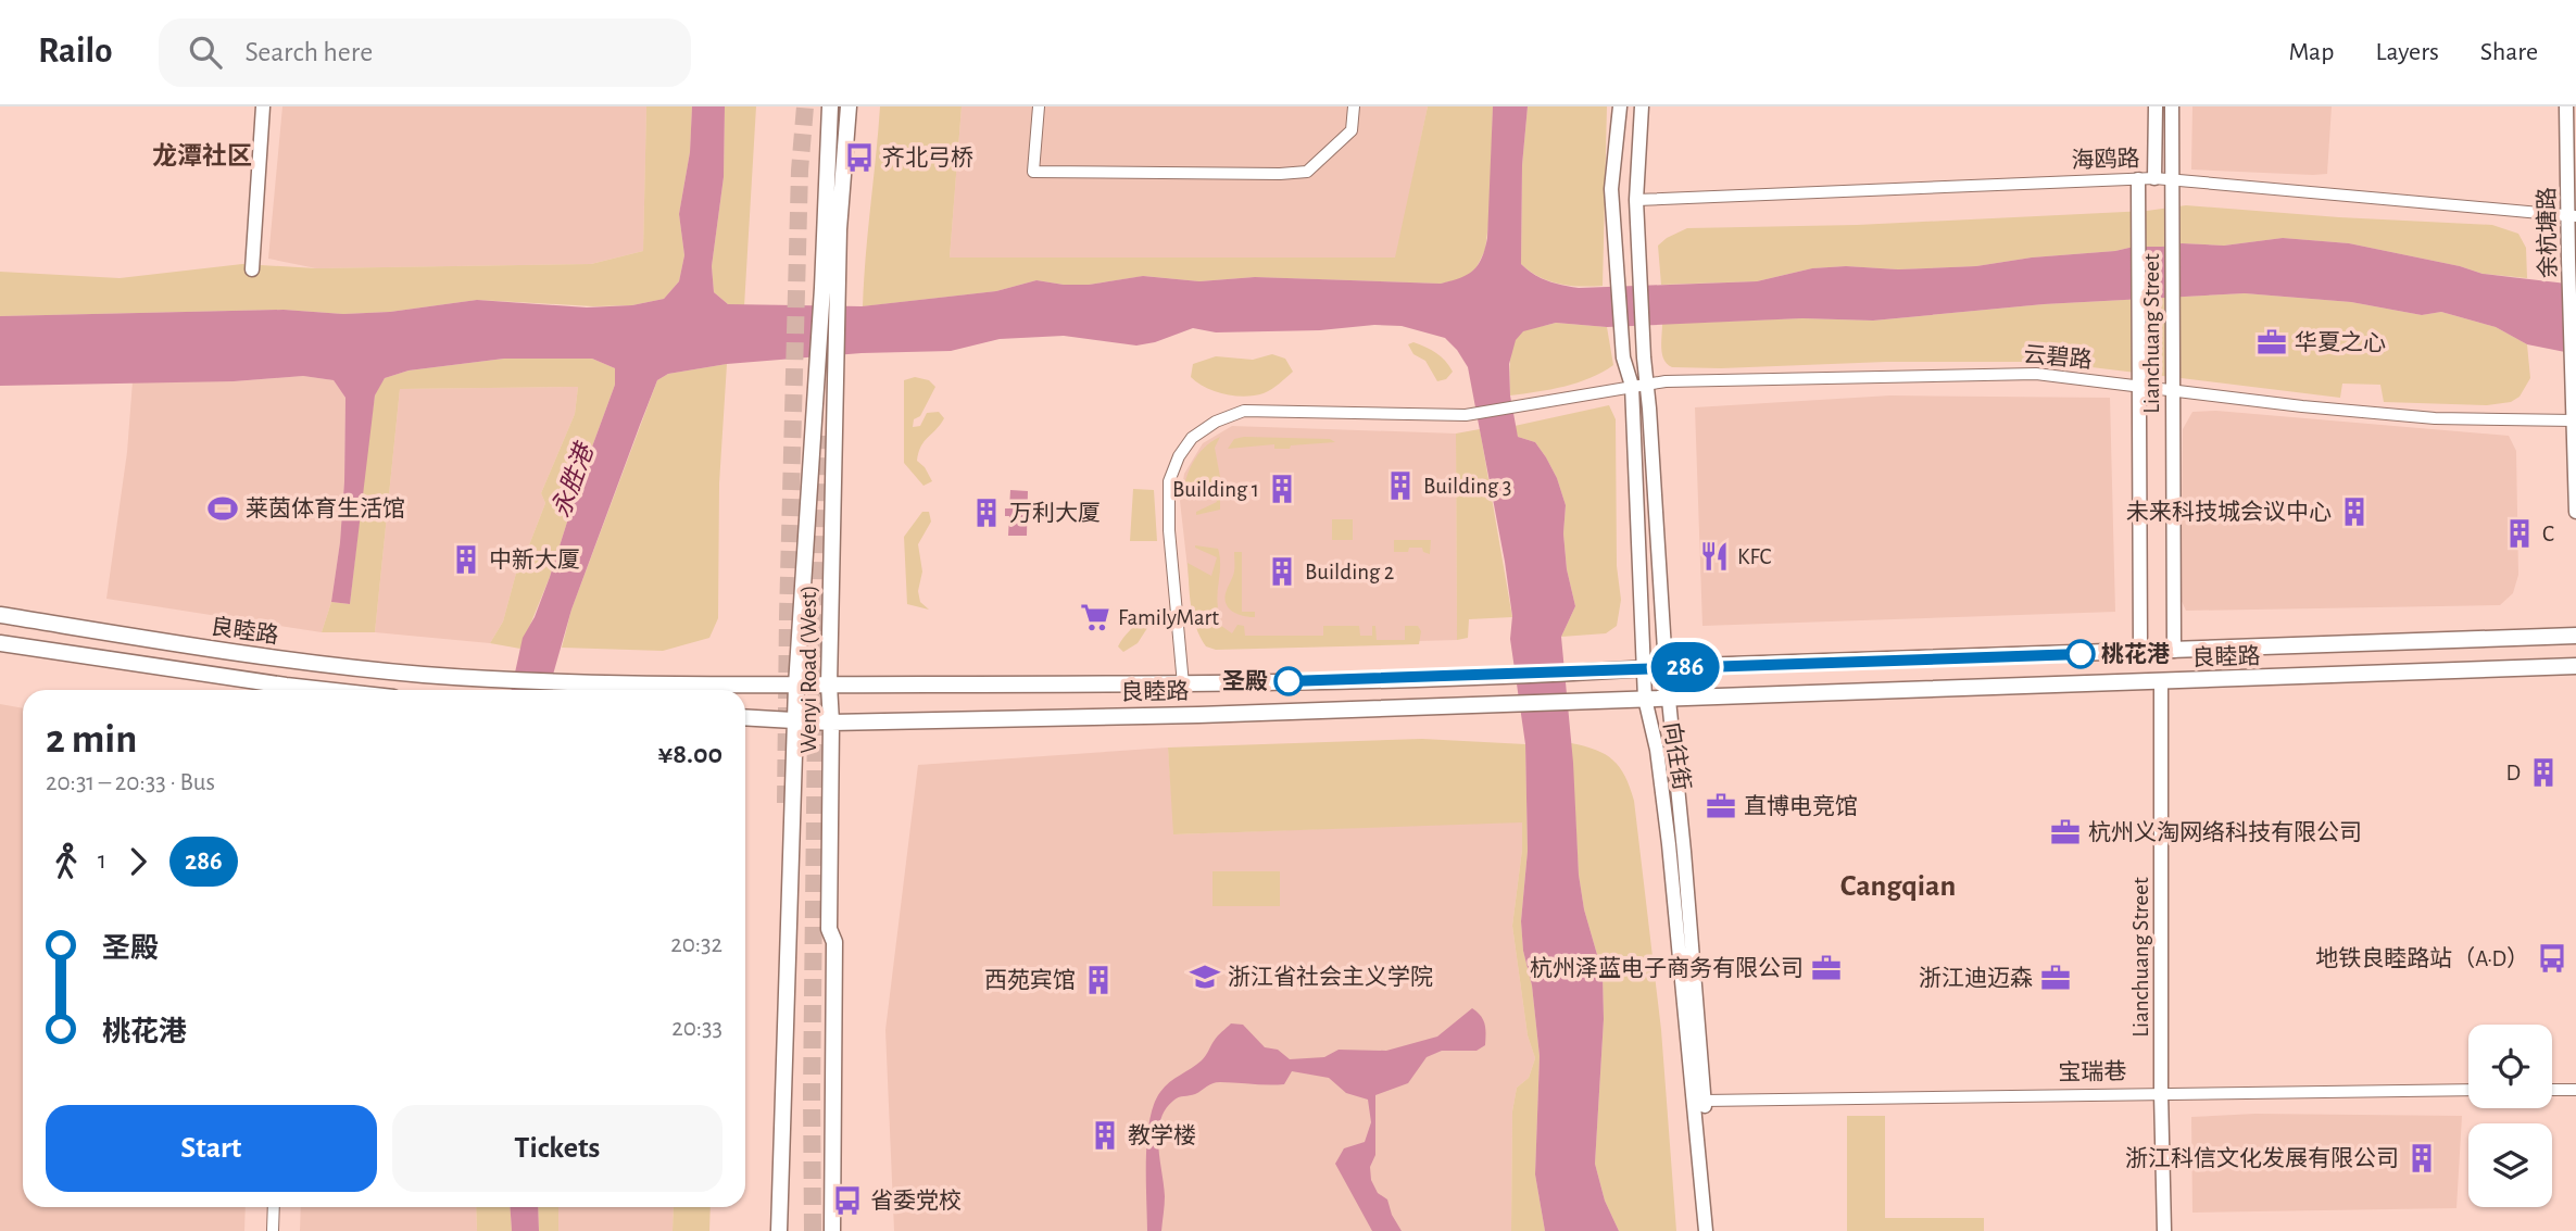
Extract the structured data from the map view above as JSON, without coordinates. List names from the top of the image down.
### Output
{
  "streets": {
    "main road": ["良睦路", "Wenyi Road (West)"],
    "street": [
      "海鸥路",
      "余杭塘路",
      "Lianchuang Street",
      "云碧路",
      "向往街",
      "宝瑞巷"
    ]
  },
  "crossings": [
    ["海鸥路", "余杭塘路"],
    ["海鸥路", "Lianchuang Street"],
    ["海鸥路", "向往街"],
    ["余杭塘路", "云碧路"],
    ["Lianchuang Street", "云碧路"],
    ["Lianchuang Street", "良睦路"],
    ["Lianchuang Street", "宝瑞巷"],
    ["云碧路", "良睦路"],
    ["云碧路", "向往街"],
    ["良睦路", "Wenyi Road (West)"],
    ["良睦路", "向往街"],
    ["向往街", "宝瑞巷"]
  ],
  "districts": ["龙潭社区", "Cangqian"],
  "water": ["永胜港"],
  "places": {
    "bus stop": ["齐北弓桥", "地铁良睦路站（A·D）", "省委党校"],
    "office": [
      "华夏之心",
      "直博电竞馆",
      "杭州义淘网络科技有限公司",
      "杭州泽蓝电子商务有限公司",
      "浙江迪迈森"
    ],
    "building": [
      "Building 3",
      "Building 1",
      "未来科技城会议中心",
      "万利大厦",
      "C",
      "中新大厦",
      "Building 2",
      "D",
      "西苑宾馆",
      "教学楼",
      "浙江科信文化发展有限公司"
    ],
    "sports": ["莱茵体育生活馆"],
    "restaurant": ["KFC"],
    "supermarket": ["FamilyMart"],
    "other": ["桃花港", "圣殿"],
    "school or university": ["浙江省社会主义学院"]
  },
  "lines": ["bus line 286"],
  "page": {
    "header": "Railo",
    "search": "Search here",
    "nav": ["Map", "Layers", "Share"],
    "on_map": "286",
    "heading": ["2 min", "20:31 – 20:33 · Bus", "¥8.00"],
    "legs": ["1", "286"],
    "list": [
      {
        "name": "圣殿",
        "value": "20:32"
      },
      {
        "name": "桃花港",
        "value": "20:33"
      }
    ],
    "buttons": ["Start", "Tickets"]
  }
}
